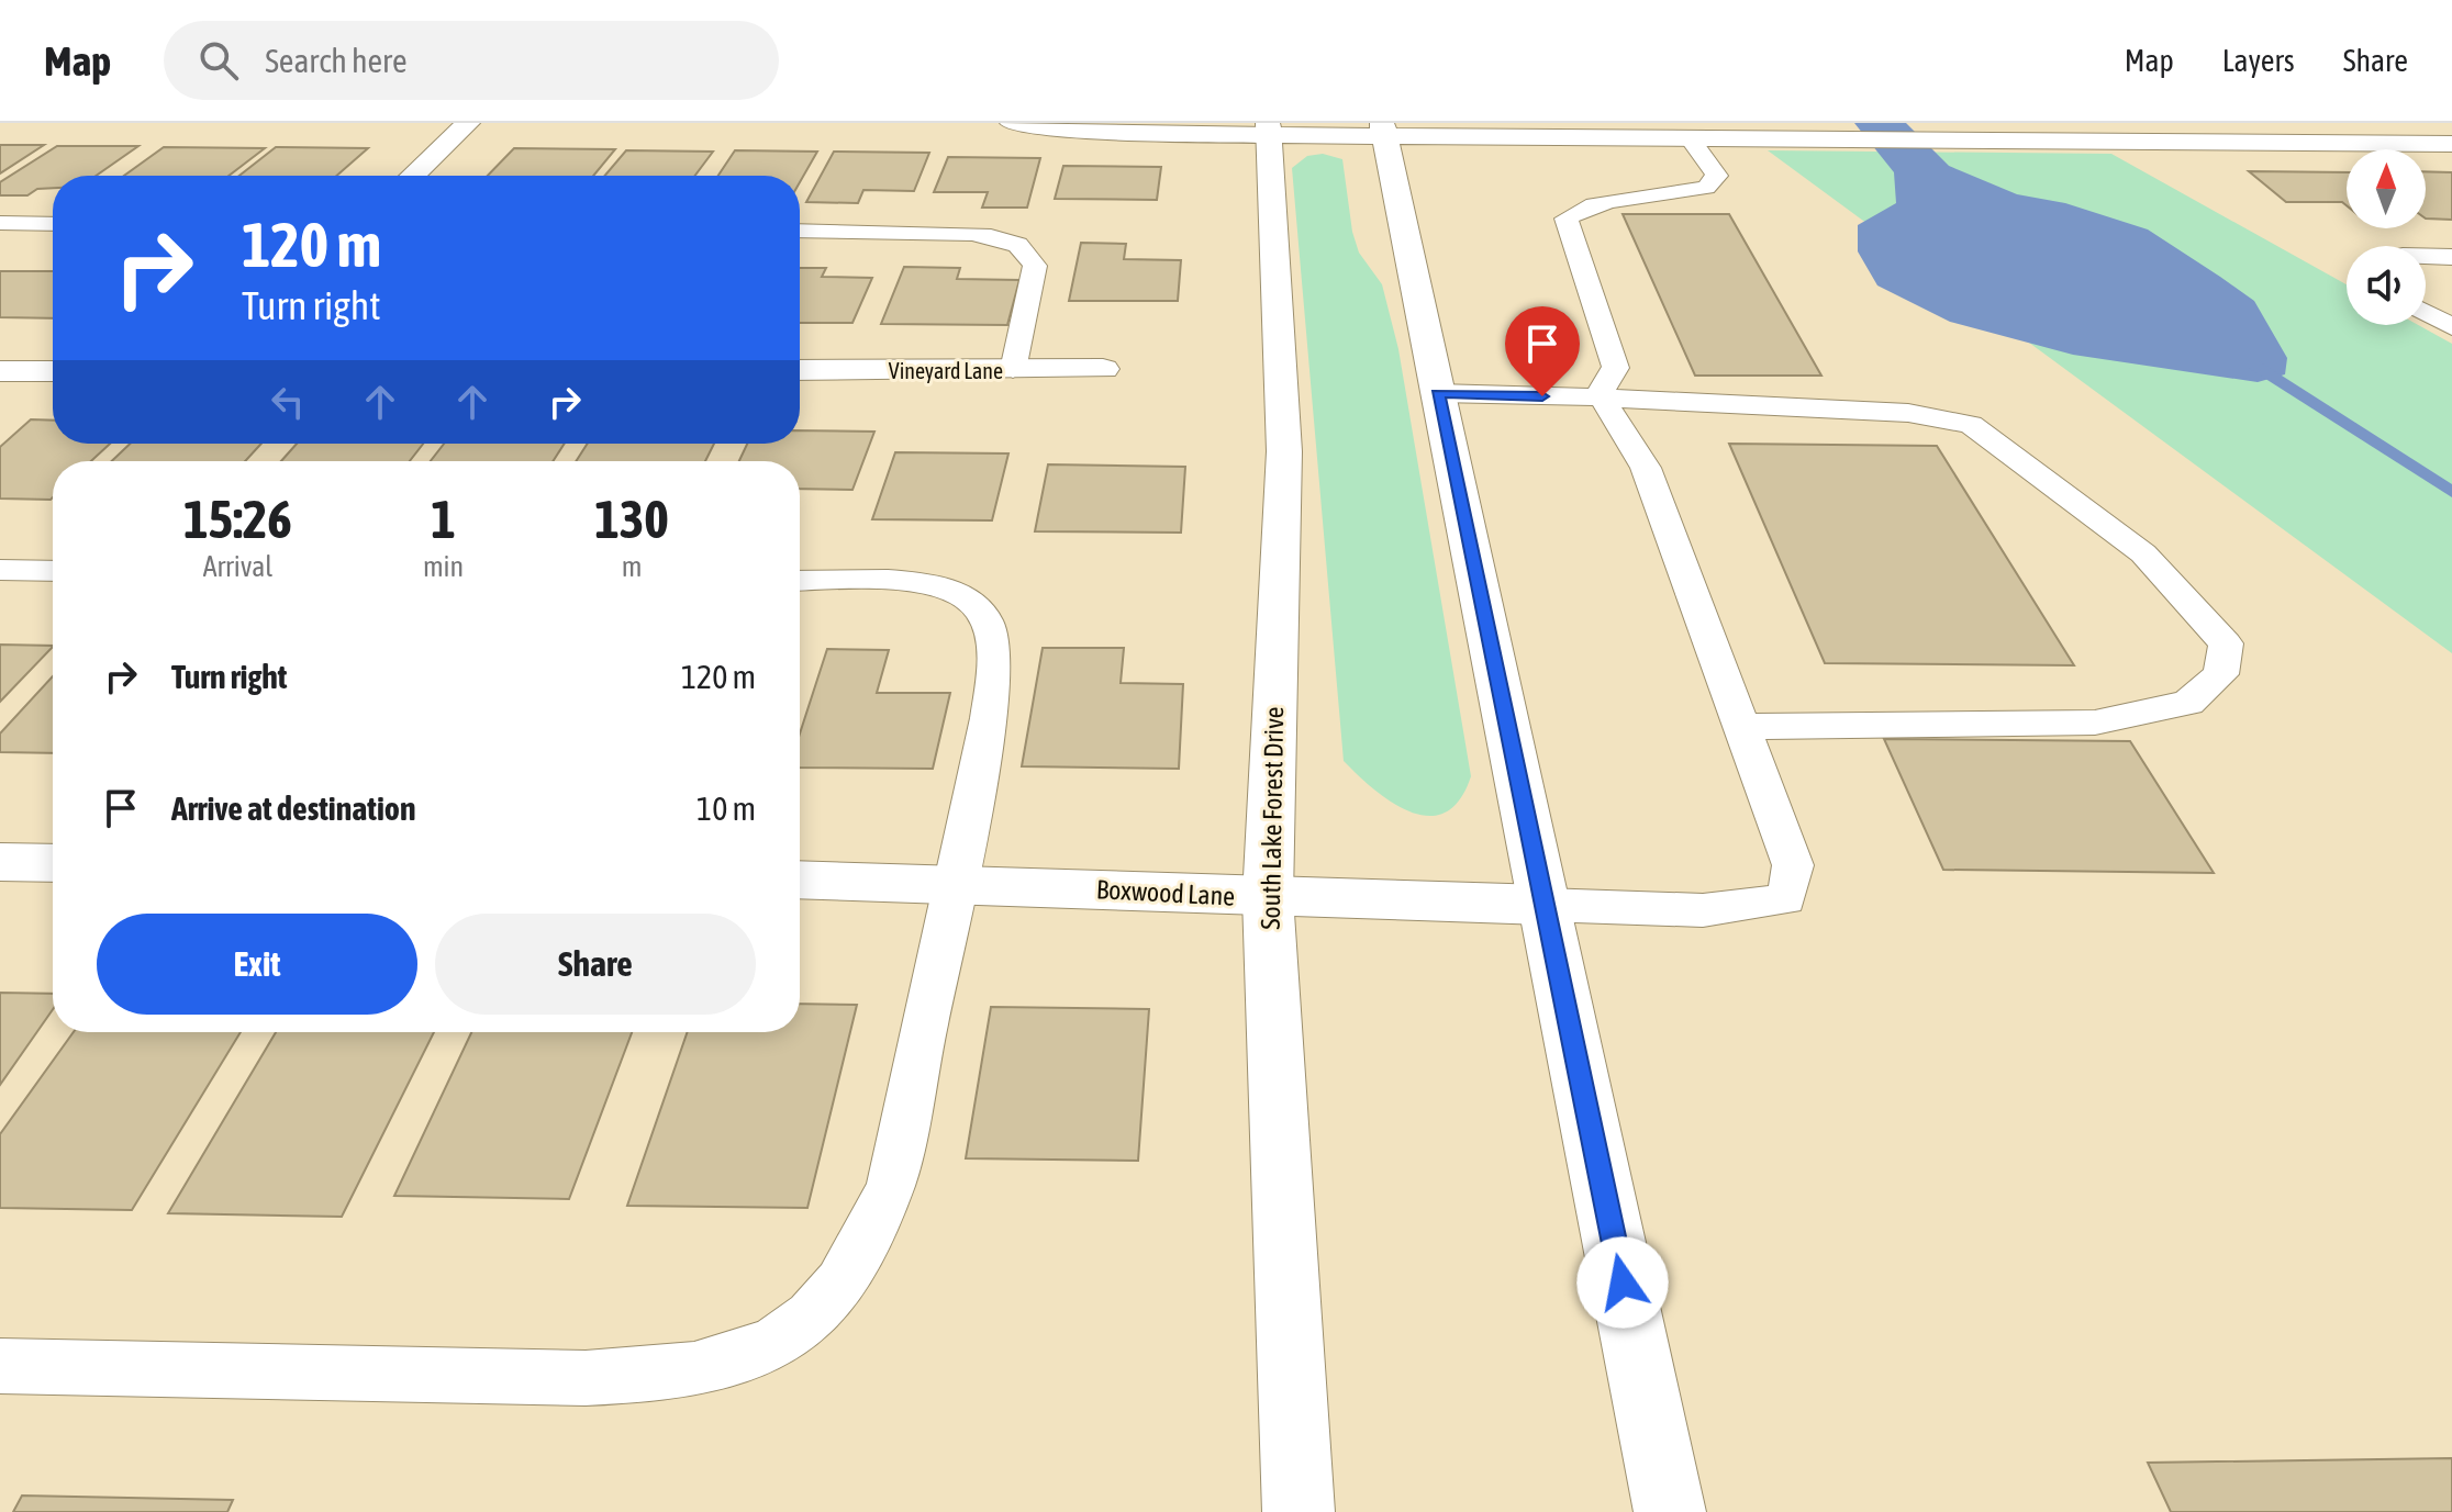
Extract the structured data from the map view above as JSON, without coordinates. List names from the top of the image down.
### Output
{
  "streets": {
    "main road": ["Vineyard Lane", "South Lake Forest Drive", "Boxwood Lane"]
  },
  "crossings": [
    ["South Lake Forest Drive", "Boxwood Lane"]
  ],
  "north": "top",
  "page": {
    "header": "Map",
    "search": "Search here",
    "nav": ["Map", "Layers", "Share"],
    "turn": ["120 m", "Turn right"],
    "eta": [
      "15:26",
      "Arrival",
      "1",
      "min",
      "130",
      "m"
    ],
    "list": [
      {
        "name": "Turn right",
        "value": "120 m"
      },
      {
        "name": "Arrive at destination",
        "value": "10 m"
      }
    ],
    "buttons": ["Exit", "Share"]
  }
}
